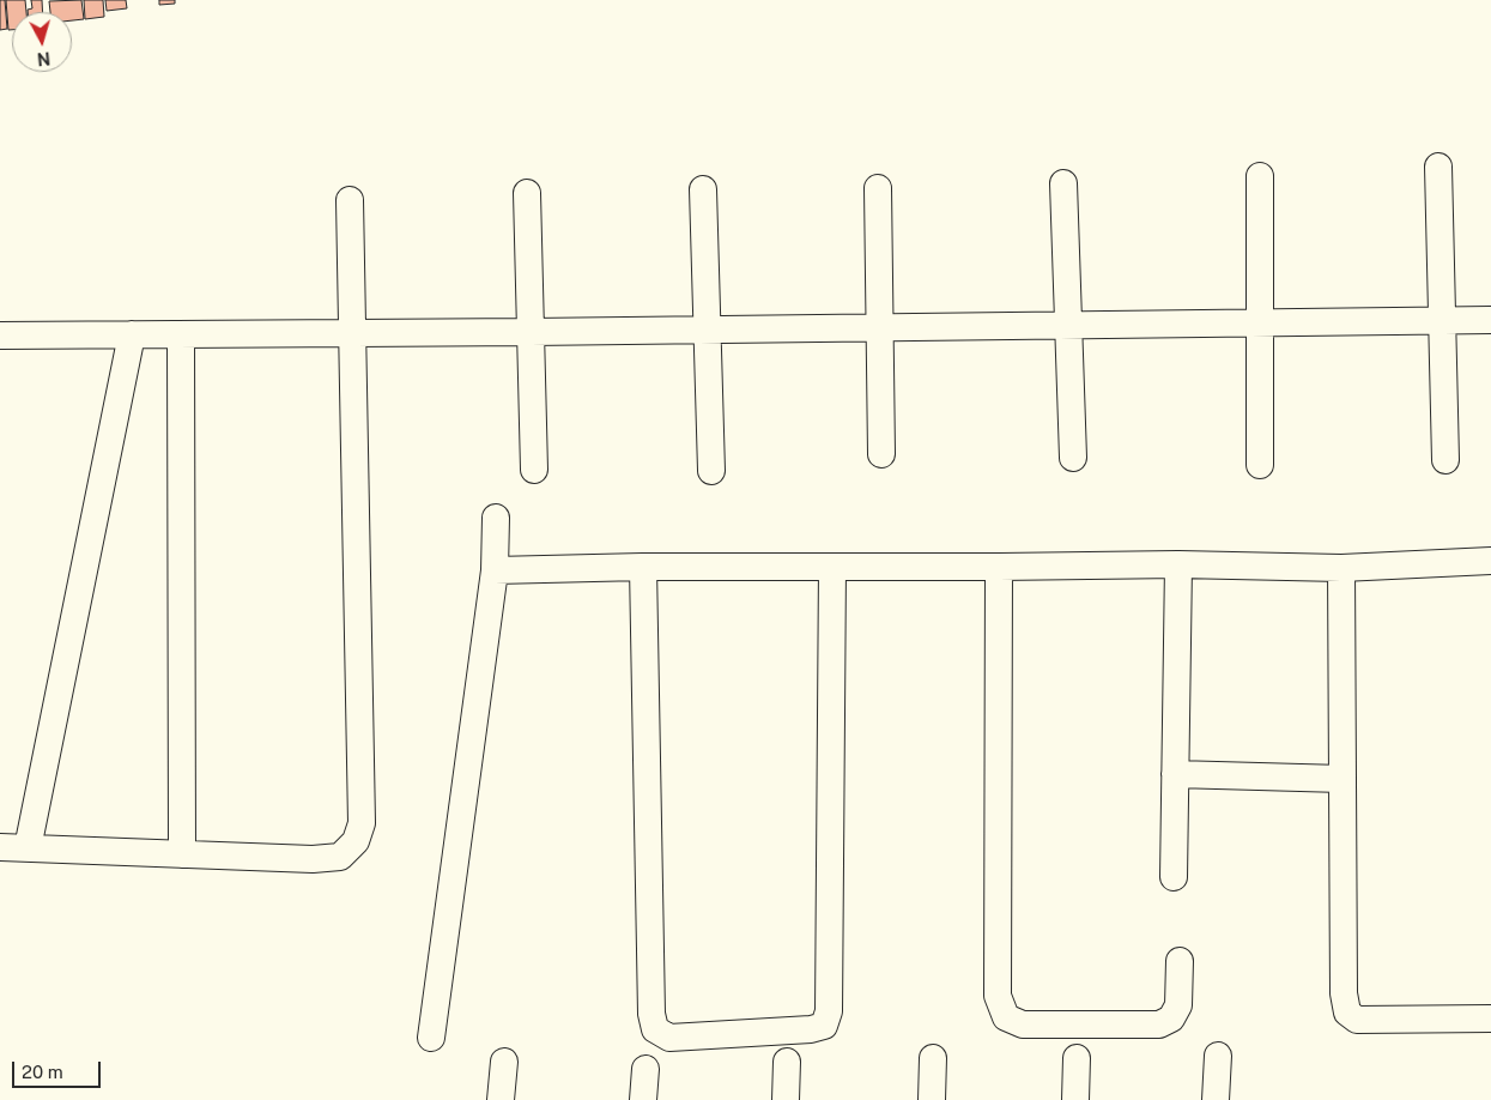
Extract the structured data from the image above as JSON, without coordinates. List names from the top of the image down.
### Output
{
  "scale_bar": "20 m",
  "north": "bottom"
}
